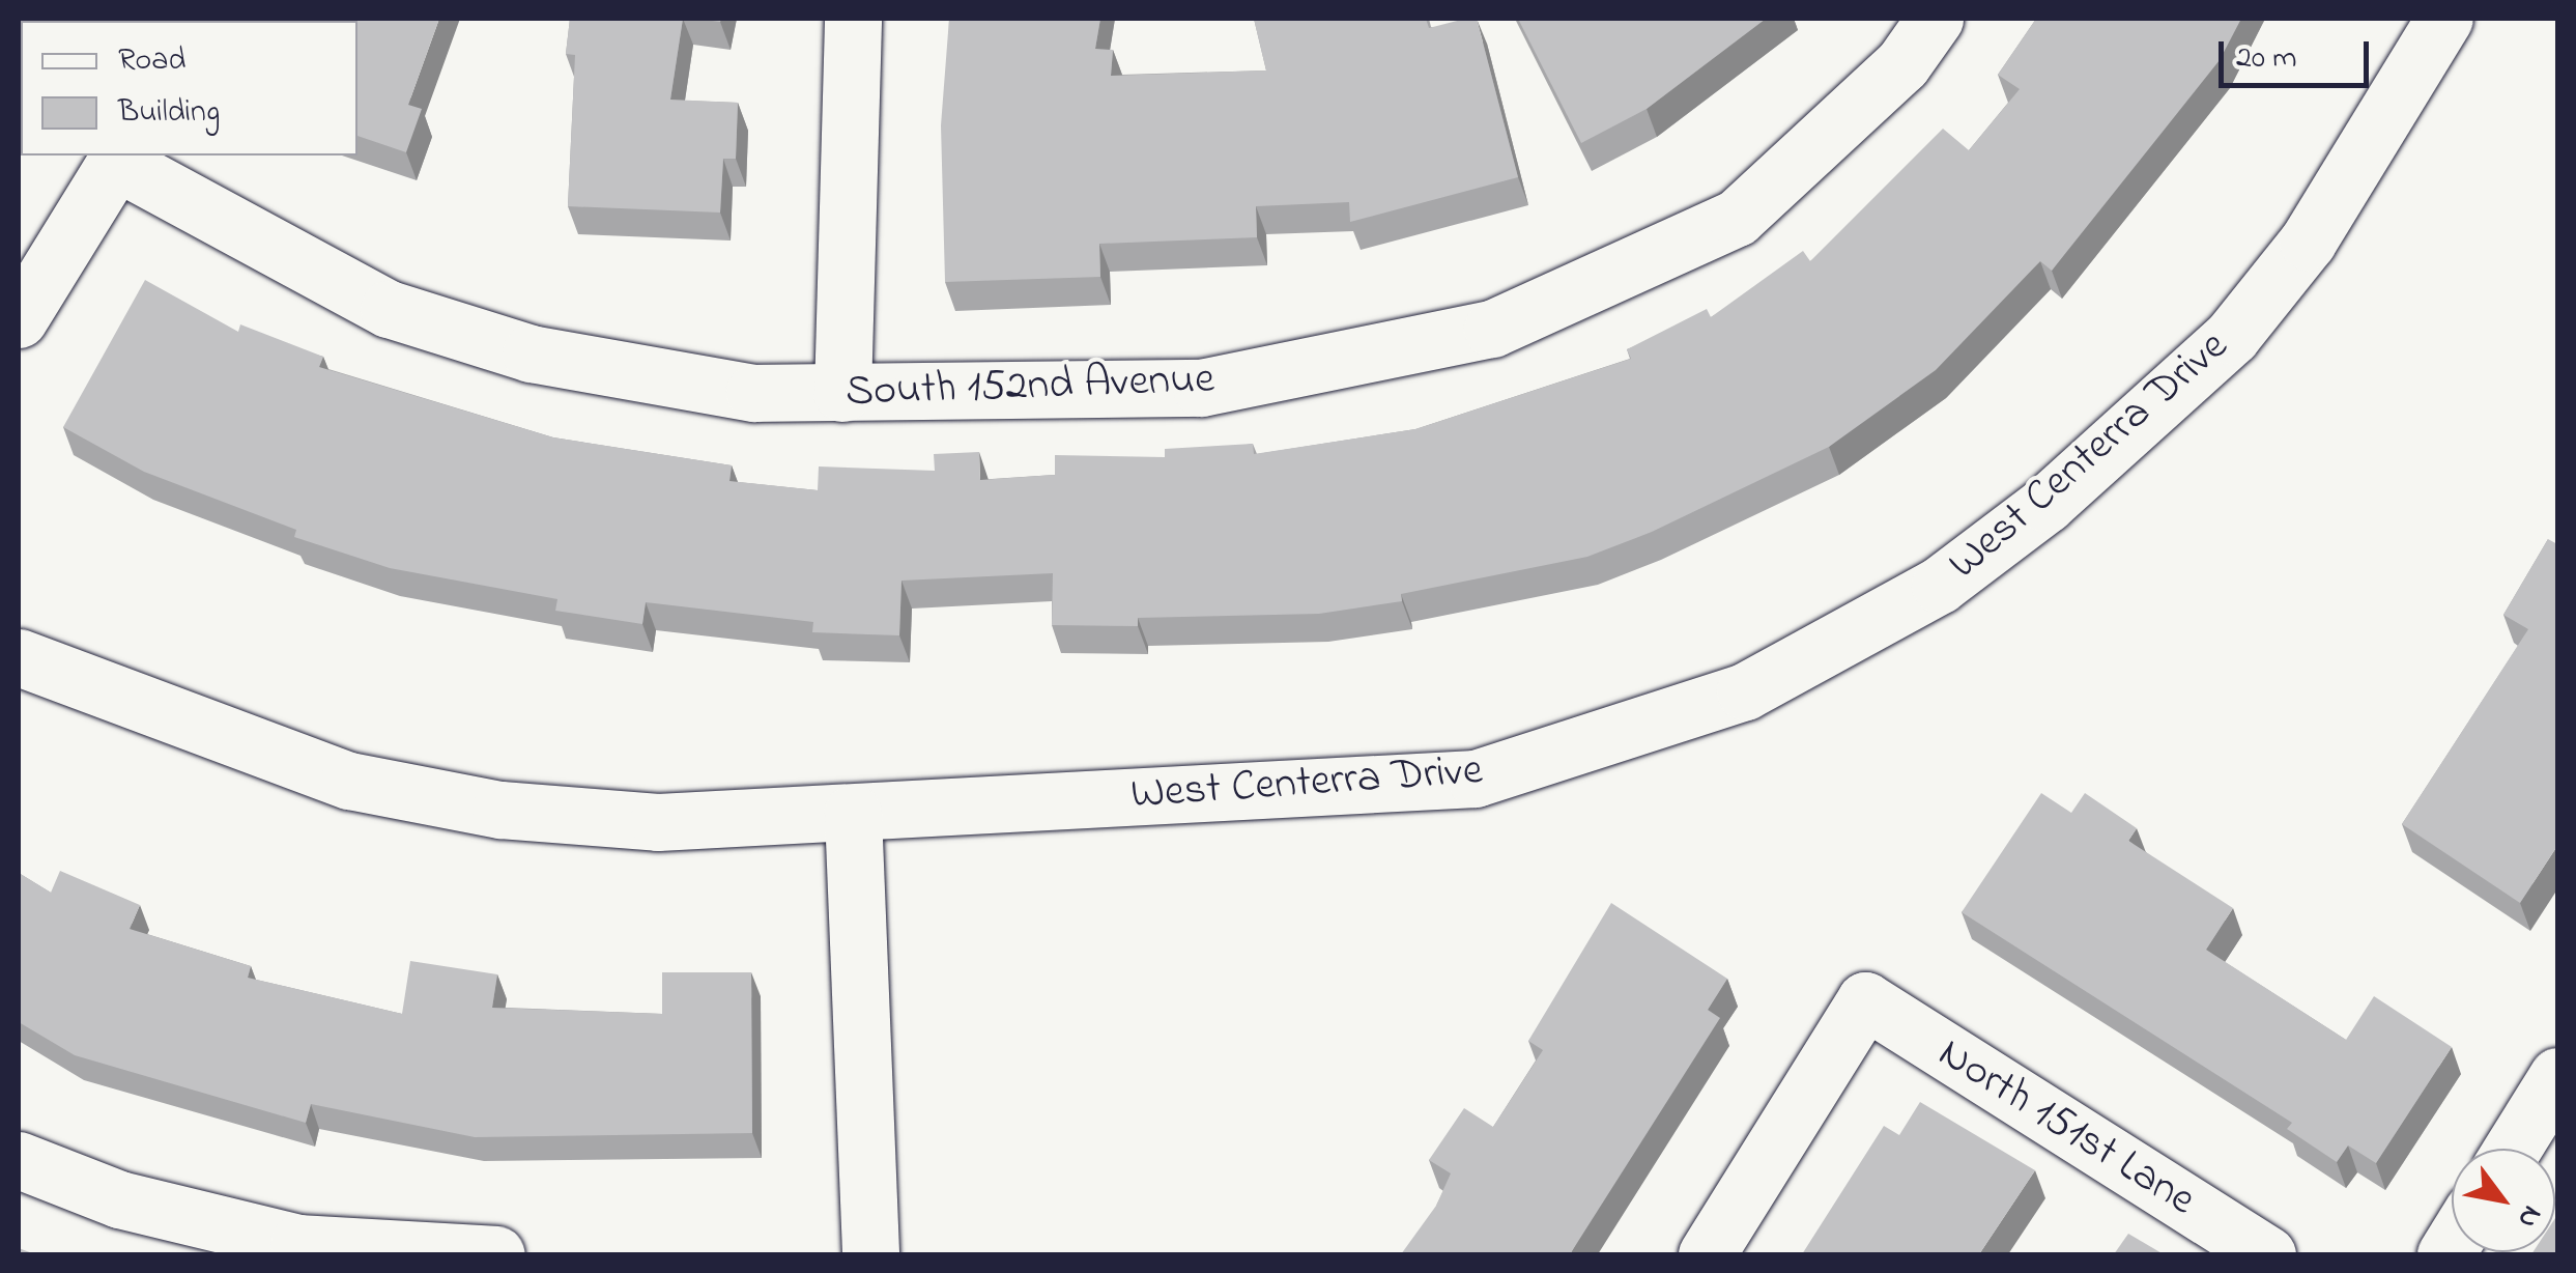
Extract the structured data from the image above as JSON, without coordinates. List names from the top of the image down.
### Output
{
  "streets": {
    "street": ["South 152nd Avenue", "West Centerra Drive", "North 151st Lane"]
  },
  "legend": ["Road", "Building"],
  "scale_bar": "20 m",
  "north": "bottom right"
}
